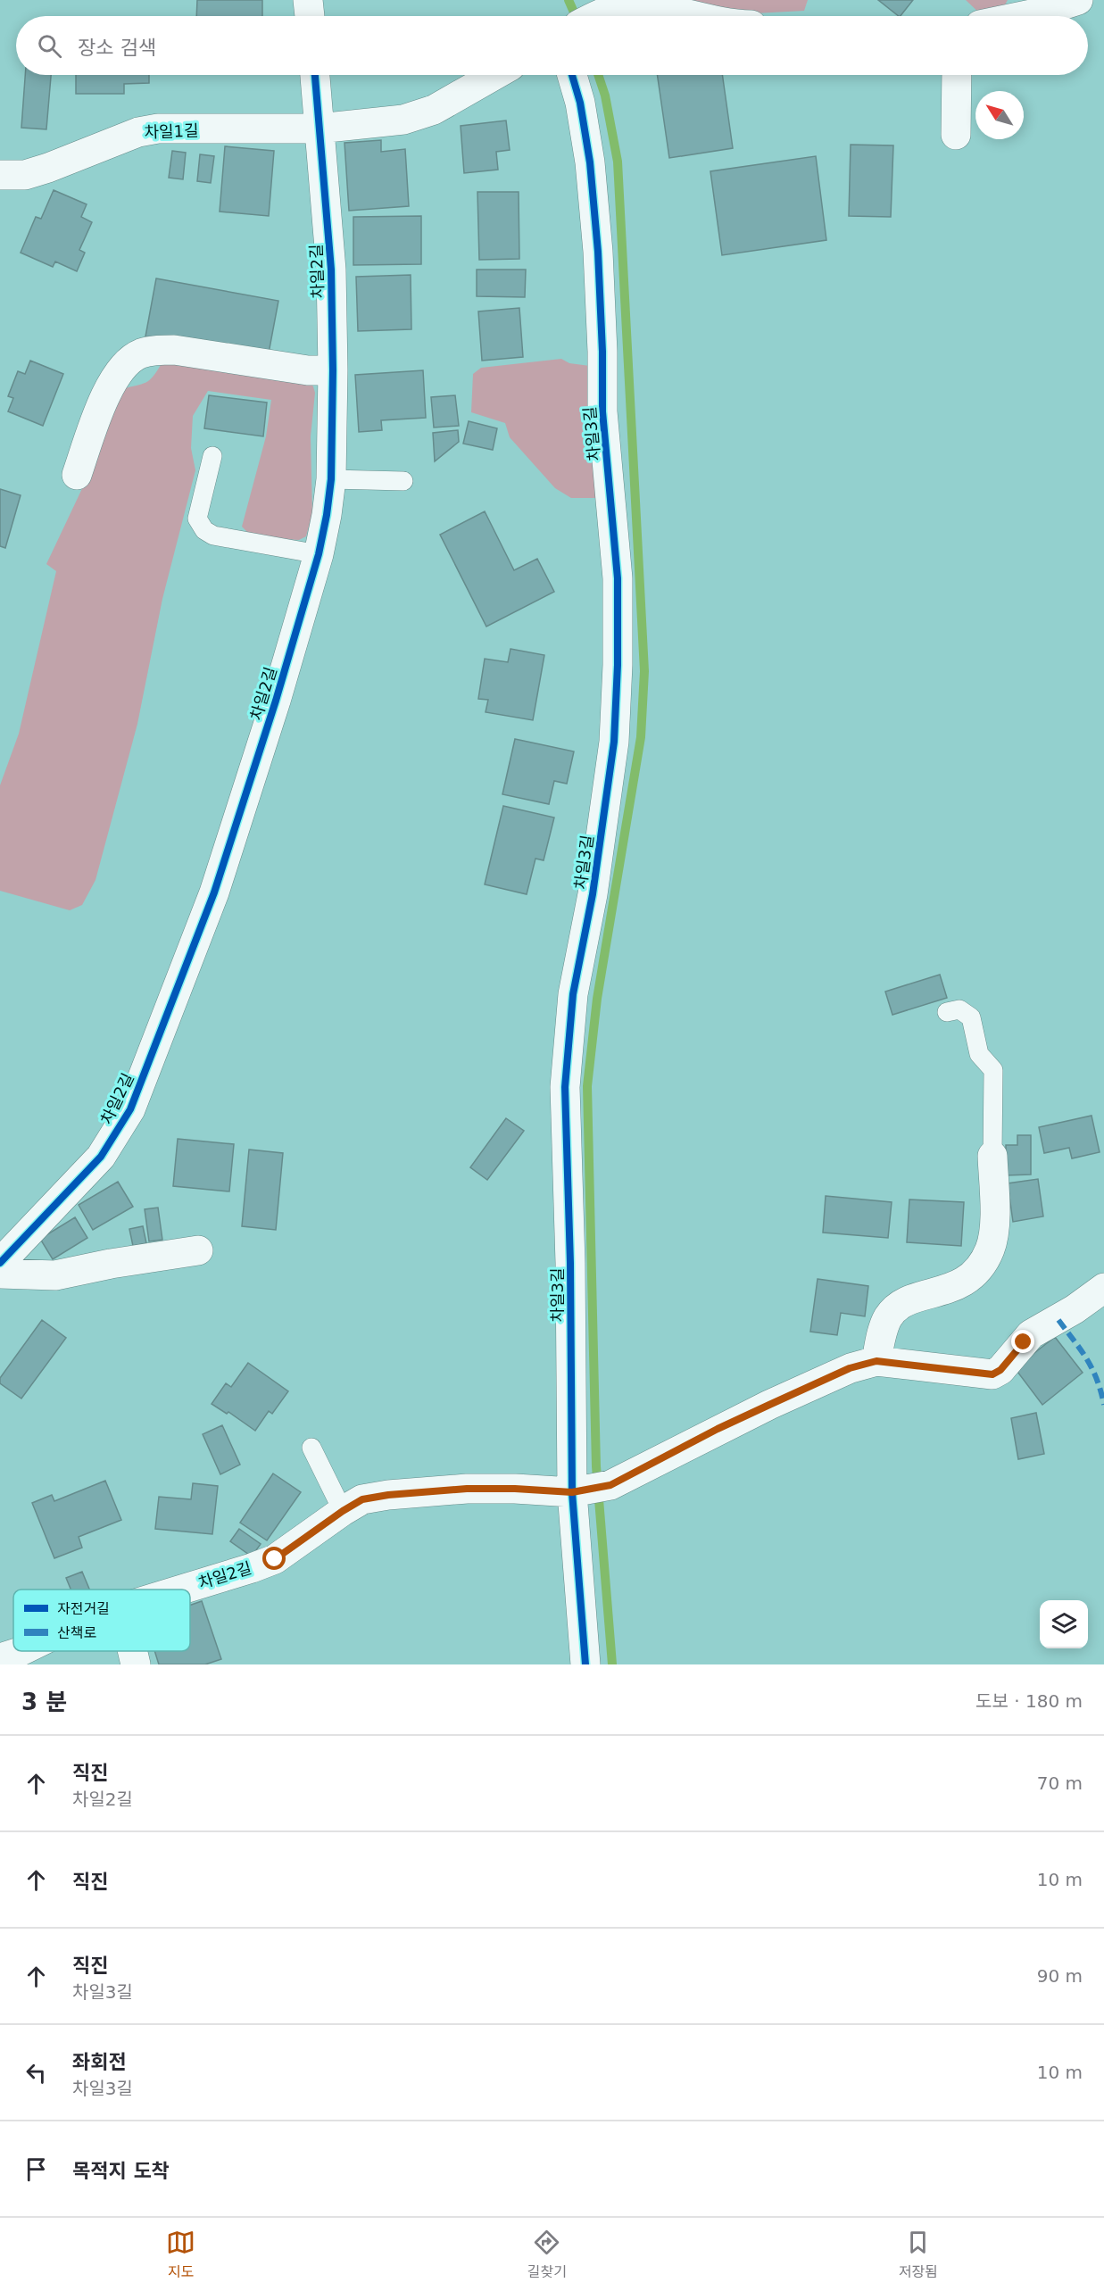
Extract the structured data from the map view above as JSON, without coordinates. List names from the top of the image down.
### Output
{
  "streets": {
    "street": ["차일1길", "차일2길", "차일3길"]
  },
  "crossings": [
    ["차일1길", "차일2길"],
    ["차일2길", "차일3길"]
  ],
  "legend": ["자전거길", "산책로"],
  "north": "top left",
  "page": {
    "search": "장소 검색",
    "heading": ["3 분", "도보 · 180 m"],
    "list": [
      ["직진", "차일2길", "70 m"],
      ["직진", "10 m"],
      ["직진", "차일3길", "90 m"],
      ["좌회전", "차일3길", "10 m"],
      "목적지 도착"
    ],
    "nav": ["지도", "길찾기", "저장됨"]
  }
}
